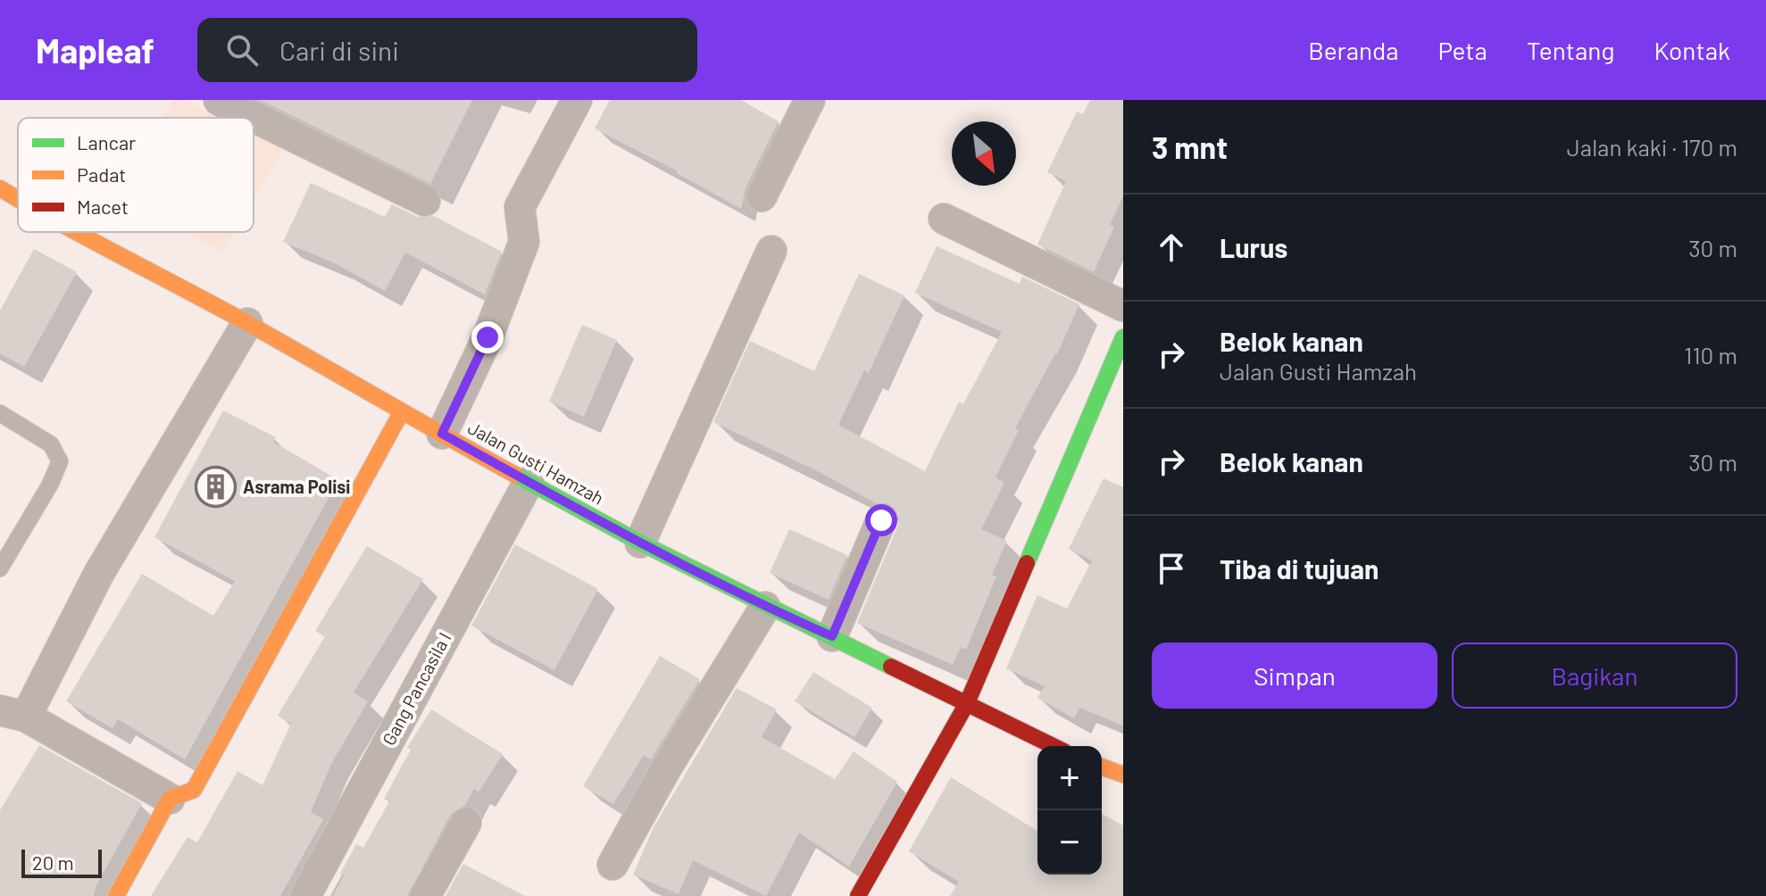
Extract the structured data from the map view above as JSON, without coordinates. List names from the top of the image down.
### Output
{
  "streets": {
    "street": ["Jalan Gusti Hamzah", "Gang Pancasila I"]
  },
  "crossings": [
    ["Jalan Gusti Hamzah", "Gang Pancasila I"]
  ],
  "places": {
    "building": ["Asrama Polisi"]
  },
  "legend": ["Lancar", "Padat", "Macet"],
  "scale_bar": "20 m",
  "north": "bottom right",
  "page": {
    "header": "Mapleaf",
    "search": "Cari di sini",
    "nav": [
      "Beranda",
      "Peta",
      "Tentang",
      "Kontak"
    ],
    "heading": ["3 mnt", "Jalan kaki · 170 m"],
    "list": [
      ["Lurus", "30 m"],
      ["Belok kanan", "Jalan Gusti Hamzah", "110 m"],
      ["Belok kanan", "30 m"],
      "Tiba di tujuan"
    ],
    "buttons": ["Simpan", "Bagikan"],
    "map_buttons": ["+", "−"],
    "scale": "20 m"
  }
}
